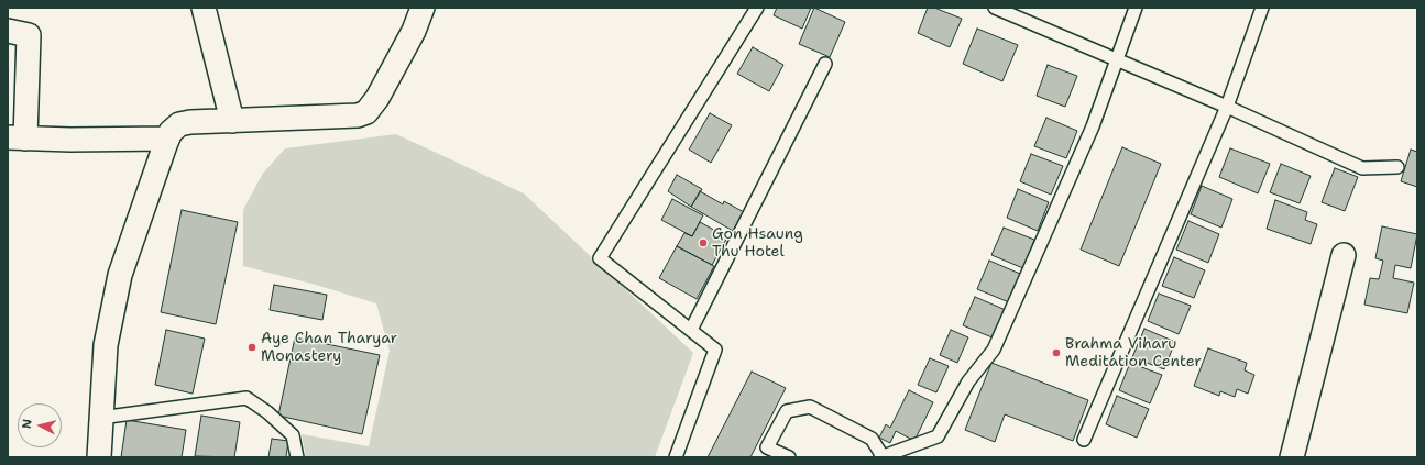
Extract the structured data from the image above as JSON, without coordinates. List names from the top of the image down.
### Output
{
  "places": ["Gon Hsaung Thu Hotel", "Aye Chan Tharyar Monastery", "Brahma Viharu Meditation Center"],
  "north": "left"
}
